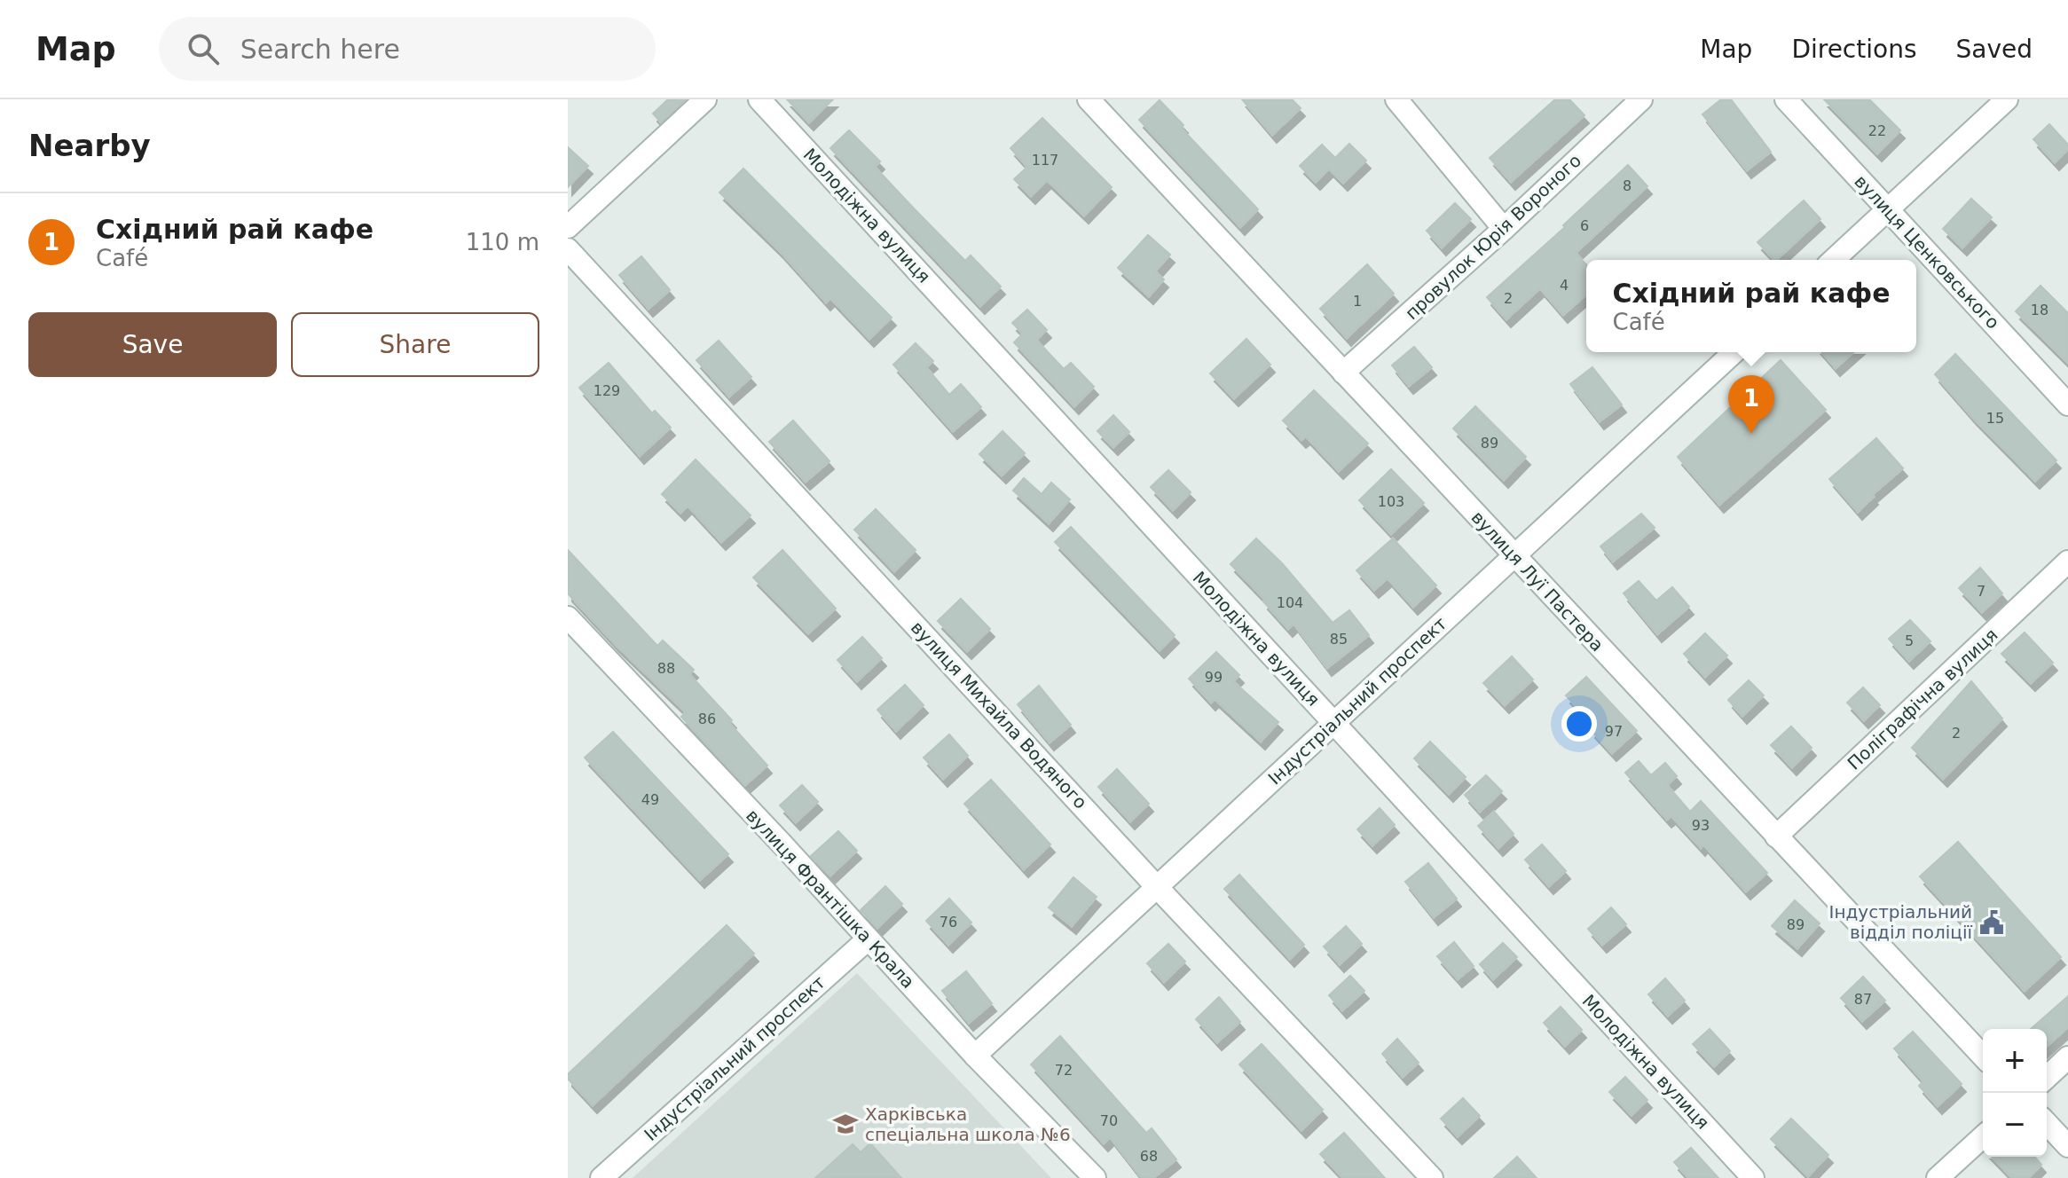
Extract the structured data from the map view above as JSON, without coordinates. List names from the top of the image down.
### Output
{
  "streets": {
    "street": [
      "Молодіжна вулиця",
      "провулок Юрія Вороного",
      "вулиця Ценковського",
      "вулиця Луї Пастера",
      "Поліграфічна вулиця",
      "Індустріальний проспект",
      "вулиця Михайла Водяного",
      "вулиця Франтішка Крала"
    ]
  },
  "crossings": [
    ["Молодіжна вулиця", "Індустріальний проспект"],
    ["провулок Юрія Вороного", "вулиця Луї Пастера"],
    ["вулиця Луї Пастера", "Поліграфічна вулиця"],
    ["вулиця Луї Пастера", "Індустріальний проспект"],
    ["Індустріальний проспект", "вулиця Михайла Водяного"],
    ["Індустріальний проспект", "вулиця Франтішка Крала"]
  ],
  "places": {
    "public building": ["Індустріальний відділ поліції"],
    "school or university": ["Харківська спеціальна школа №6"]
  },
  "house_numbers": [
    "22",
    "117",
    "8",
    "6",
    "4",
    "2",
    "1",
    "18",
    "129",
    "15",
    "89",
    "103",
    "7",
    "104",
    "85",
    "5",
    "88",
    "99",
    "86",
    "97",
    "2",
    "49",
    "93",
    "76",
    "89",
    "87",
    "72",
    "70",
    "68"
  ],
  "page": {
    "header": "Map",
    "search": "Search here",
    "nav": ["Map", "Directions", "Saved"],
    "heading": "Nearby",
    "list": [
      {
        "mark": "1",
        "name": "Східний рай кафе",
        "note": "Café",
        "value": "110 m"
      }
    ],
    "popup": ["Східний рай кафе", "Café"],
    "buttons": ["Save", "Share"],
    "pins": "1",
    "map_buttons": ["+", "−"]
  }
}
